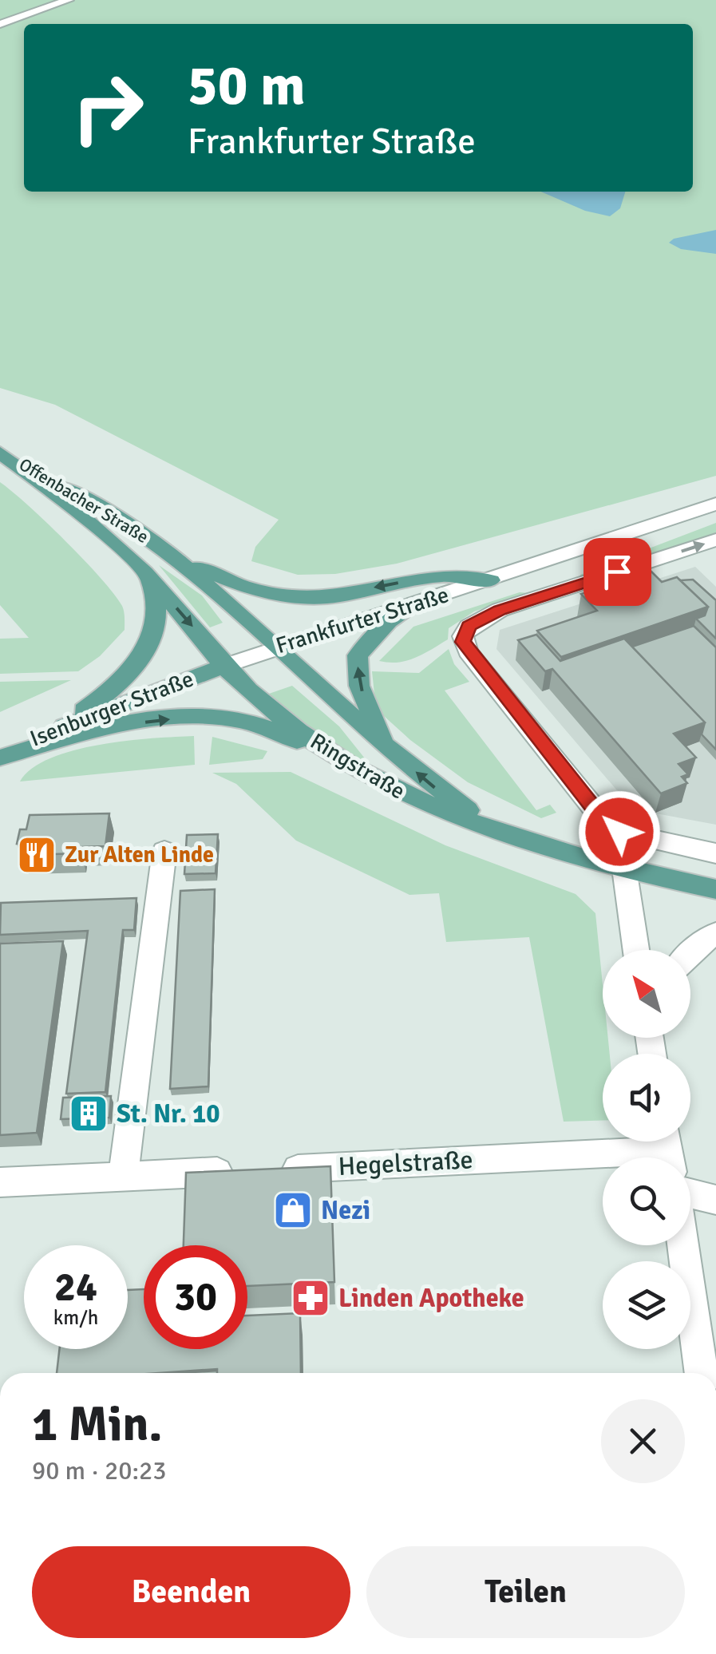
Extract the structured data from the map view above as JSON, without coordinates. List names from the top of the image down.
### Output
{
  "streets": {
    "main road": ["Offenbacher Straße", "Isenburger Straße", "Ringstraße"],
    "street": ["Frankfurter Straße", "Hegelstraße"]
  },
  "crossings": [
    ["Offenbacher Straße", "Frankfurter Straße"],
    ["Offenbacher Straße", "Isenburger Straße"],
    ["Offenbacher Straße", "Ringstraße"],
    ["Frankfurter Straße", "Isenburger Straße"],
    ["Frankfurter Straße", "Ringstraße"],
    ["Isenburger Straße", "Ringstraße"]
  ],
  "places": {
    "restaurant": ["Zur Alten Linde"],
    "building": ["St. Nr. 10"],
    "shop": ["Nezi"],
    "pharmacy": ["Linden Apotheke"]
  },
  "north": "top left",
  "page": {
    "turn": ["50 m", "Frankfurter Straße"],
    "speed": "24 km/h",
    "limit": "30",
    "heading": ["1 Min.", "90 m · 20:23"],
    "buttons": ["Beenden", "Teilen"]
  }
}
